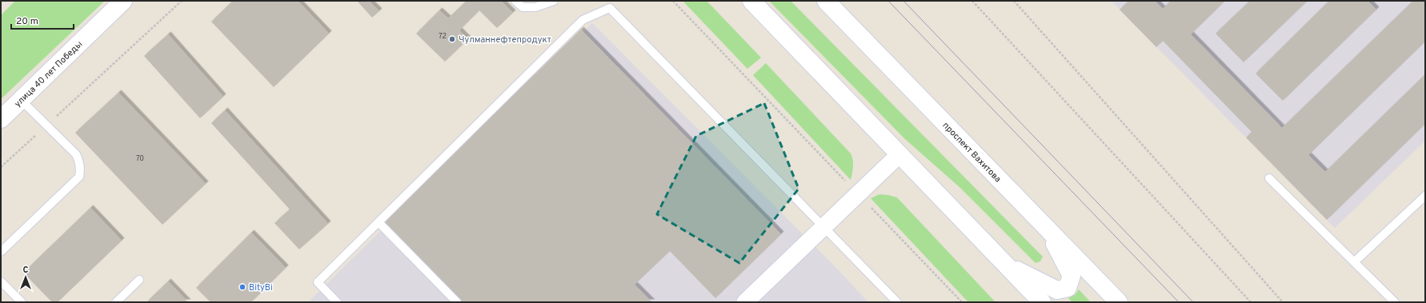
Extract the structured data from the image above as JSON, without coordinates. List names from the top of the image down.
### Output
{
  "streets": {
    "main road": ["улица 40 лет Победы", "проспект Вахитова"]
  },
  "places": ["Чулманнефтепродукт", "BityBi"],
  "house_numbers": ["72", "70"],
  "scale_bar": "20 m",
  "north": "top"
}
